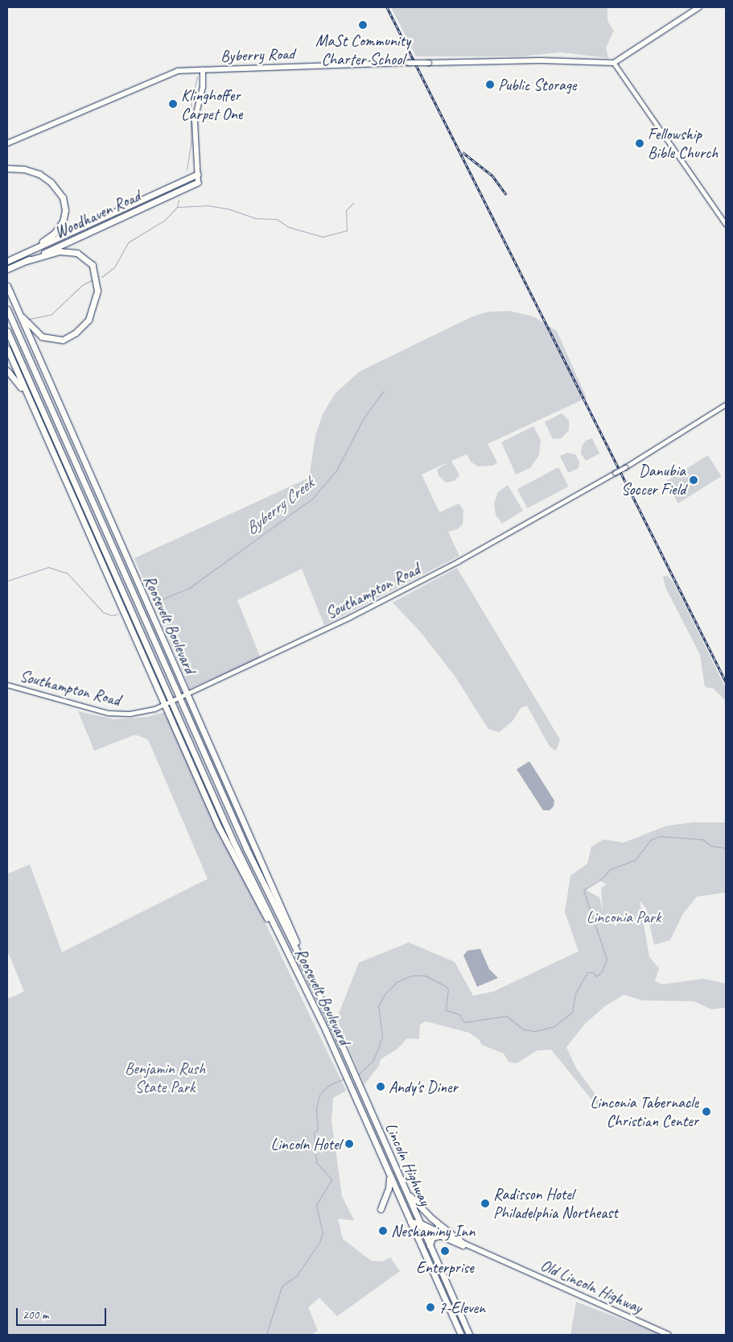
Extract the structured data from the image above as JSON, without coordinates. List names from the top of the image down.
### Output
{
  "streets": {
    "highway": ["Woodhaven Road", "Roosevelt Boulevard", "Lincoln Highway"],
    "main road": ["Byberry Road", "Old Lincoln Highway"],
    "street": ["Southampton Road"]
  },
  "crossings": [
    ["Southampton Road", "Roosevelt Boulevard"],
    ["Roosevelt Boulevard", "Lincoln Highway"],
    ["Lincoln Highway", "Old Lincoln Highway"]
  ],
  "water": ["Byberry Creek"],
  "parks": ["Linconia Park", "Benjamin Rush State Park"],
  "places": [
    "MaSt Community Charter School",
    "Public Storage",
    "Klinghoffer Carpet One",
    "Fellowship Bible Church",
    "Danubia Soccer Field",
    "Andy's Diner",
    "Linconia Tabernacle Christian Center",
    "Lincoln Hotel",
    "Radisson Hotel Philadelphia Northeast",
    "Neshaminy Inn",
    "Enterprise",
    "7-Eleven"
  ],
  "scale_bar": "200 m"
}
